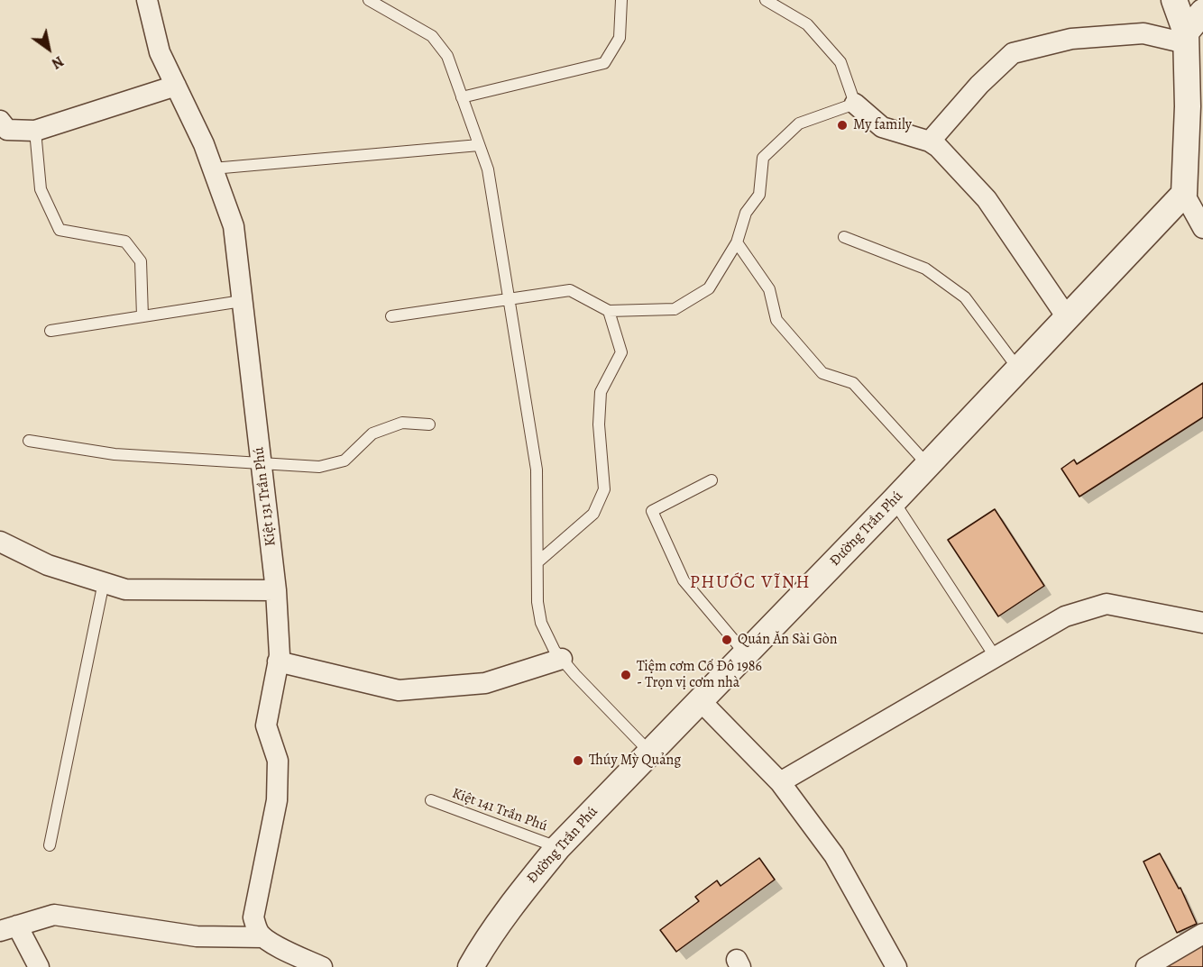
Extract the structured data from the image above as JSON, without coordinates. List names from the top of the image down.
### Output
{
  "streets": {
    "street": ["Kiệt 131 Trần Phú", "Đường Trần Phú"],
    "lane": ["Kiệt 141 Trần Phú"]
  },
  "crossings": [
    ["Đường Trần Phú", "Kiệt 141 Trần Phú"]
  ],
  "districts": ["PHƯỚC VĨNH"],
  "places": [
    "My family",
    "Quán Ăn Sài Gòn",
    "Tiệm cơm Cố Đô 1986 - Trọn vị cơm nhà",
    "Thúy Mỳ Quảng"
  ],
  "north": "bottom right"
}
